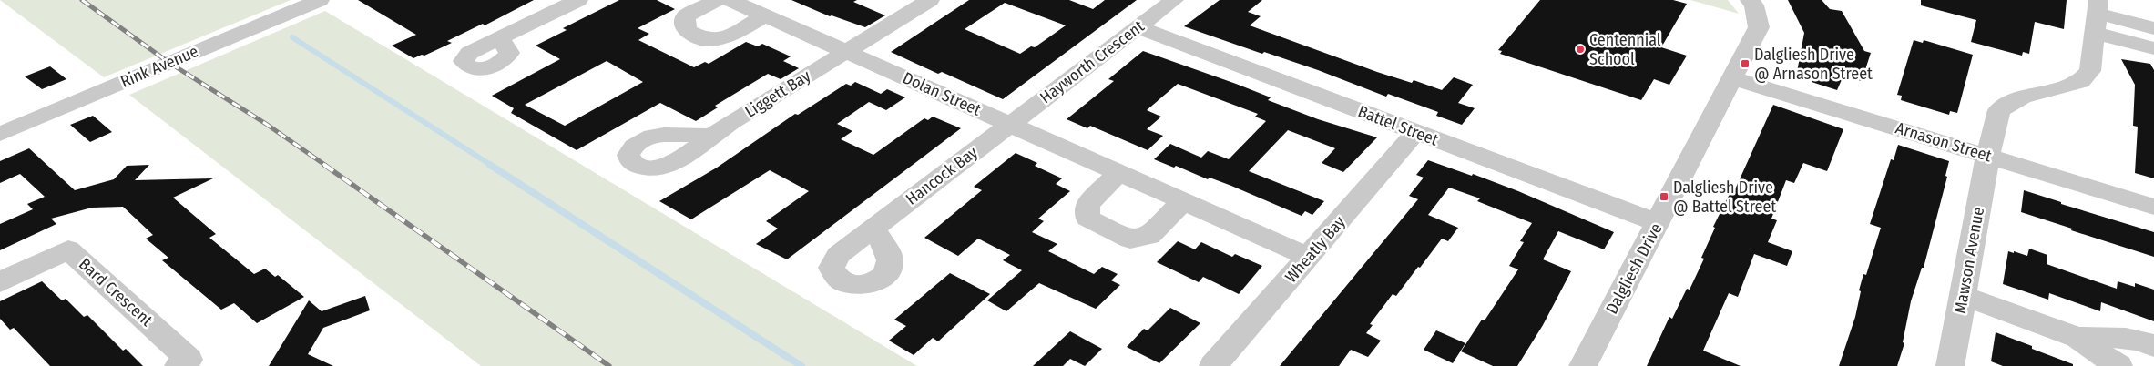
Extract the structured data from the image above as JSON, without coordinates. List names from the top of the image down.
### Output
{
  "streets": {
    "street": [
      "Hayworth Crescent",
      "Rink Avenue",
      "Liggett Bay",
      "Dolan Street",
      "Battel Street",
      "Arnason Street",
      "Hancock Bay",
      "Wheatly Bay",
      "Mawson Avenue",
      "Dalgliesh Drive",
      "Bard Crescent"
    ]
  },
  "crossings": [
    ["Hayworth Crescent", "Dolan Street"],
    ["Hayworth Crescent", "Battel Street"],
    ["Hayworth Crescent", "Hancock Bay"],
    ["Liggett Bay", "Dolan Street"],
    ["Dolan Street", "Hancock Bay"],
    ["Dolan Street", "Wheatly Bay"],
    ["Battel Street", "Wheatly Bay"],
    ["Battel Street", "Dalgliesh Drive"],
    ["Arnason Street", "Mawson Avenue"],
    ["Arnason Street", "Dalgliesh Drive"]
  ],
  "places": {
    "other": ["Centennial School"],
    "transit": ["Dalgliesh Drive @ Arnason Street", "Dalgliesh Drive @ Battel Street"]
  }
}
